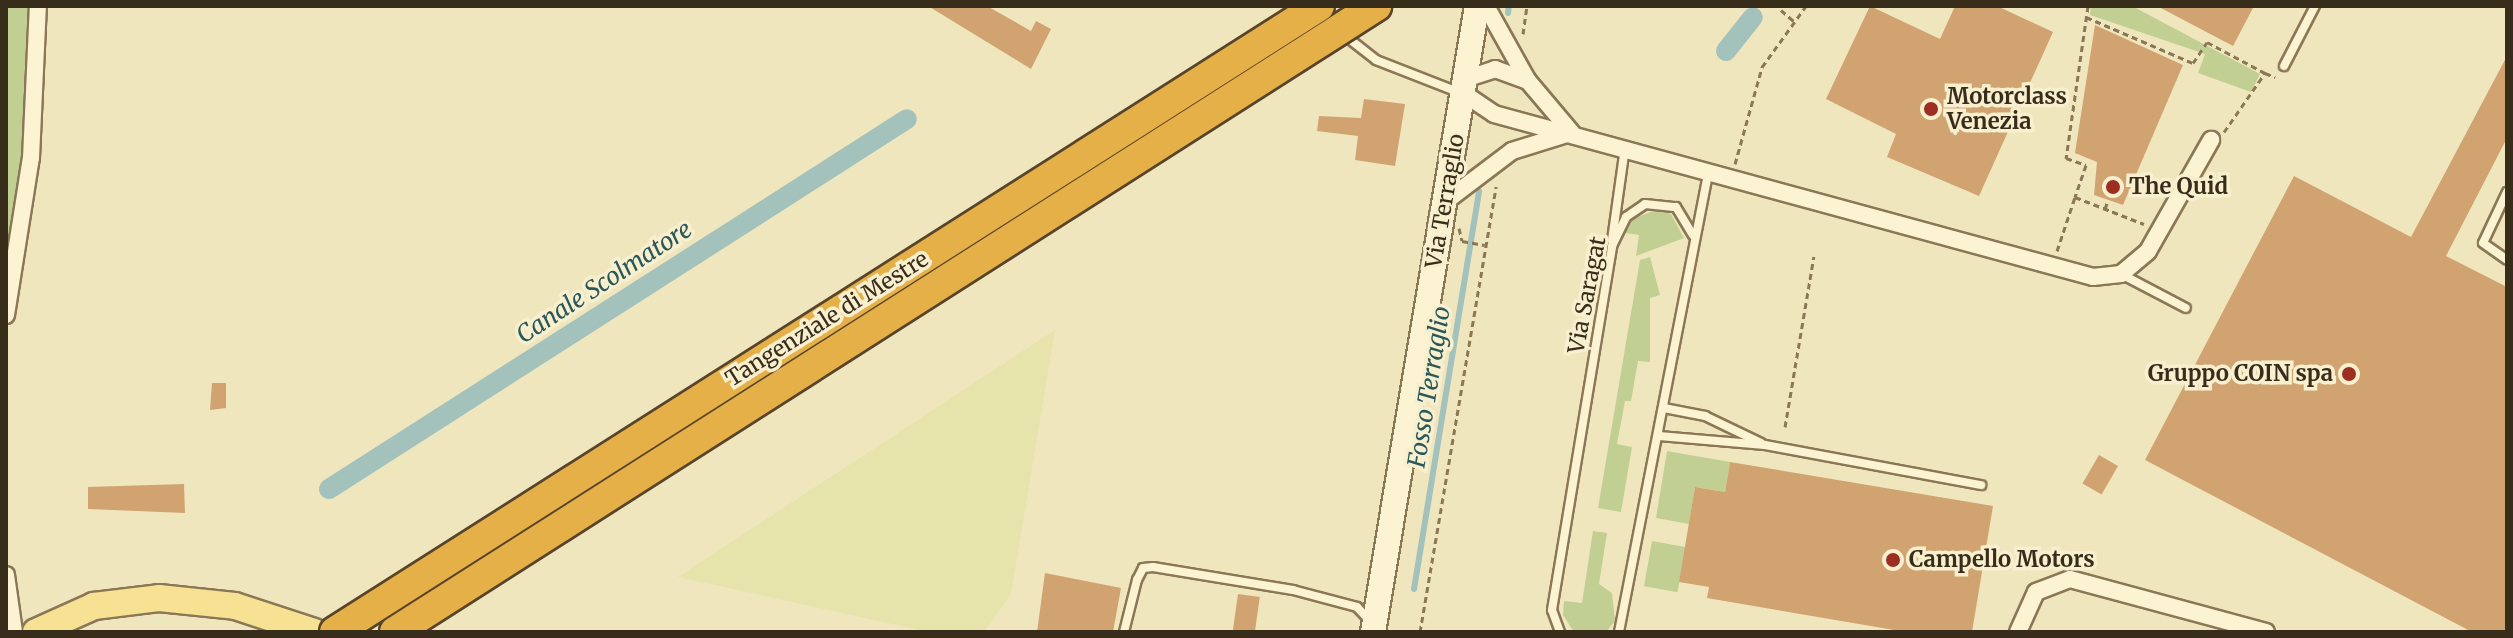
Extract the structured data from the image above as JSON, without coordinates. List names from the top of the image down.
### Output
{
  "streets": {
    "highway": ["Tangenziale di Mestre"],
    "main road": ["Via Terraglio"],
    "lane": ["Via Saragat"]
  },
  "water": ["Canale Scolmatore", "Fosso Terraglio"],
  "places": [
    "Motorclass Venezia",
    "The Quid",
    "Gruppo COIN spa",
    "Campello Motors"
  ]
}
